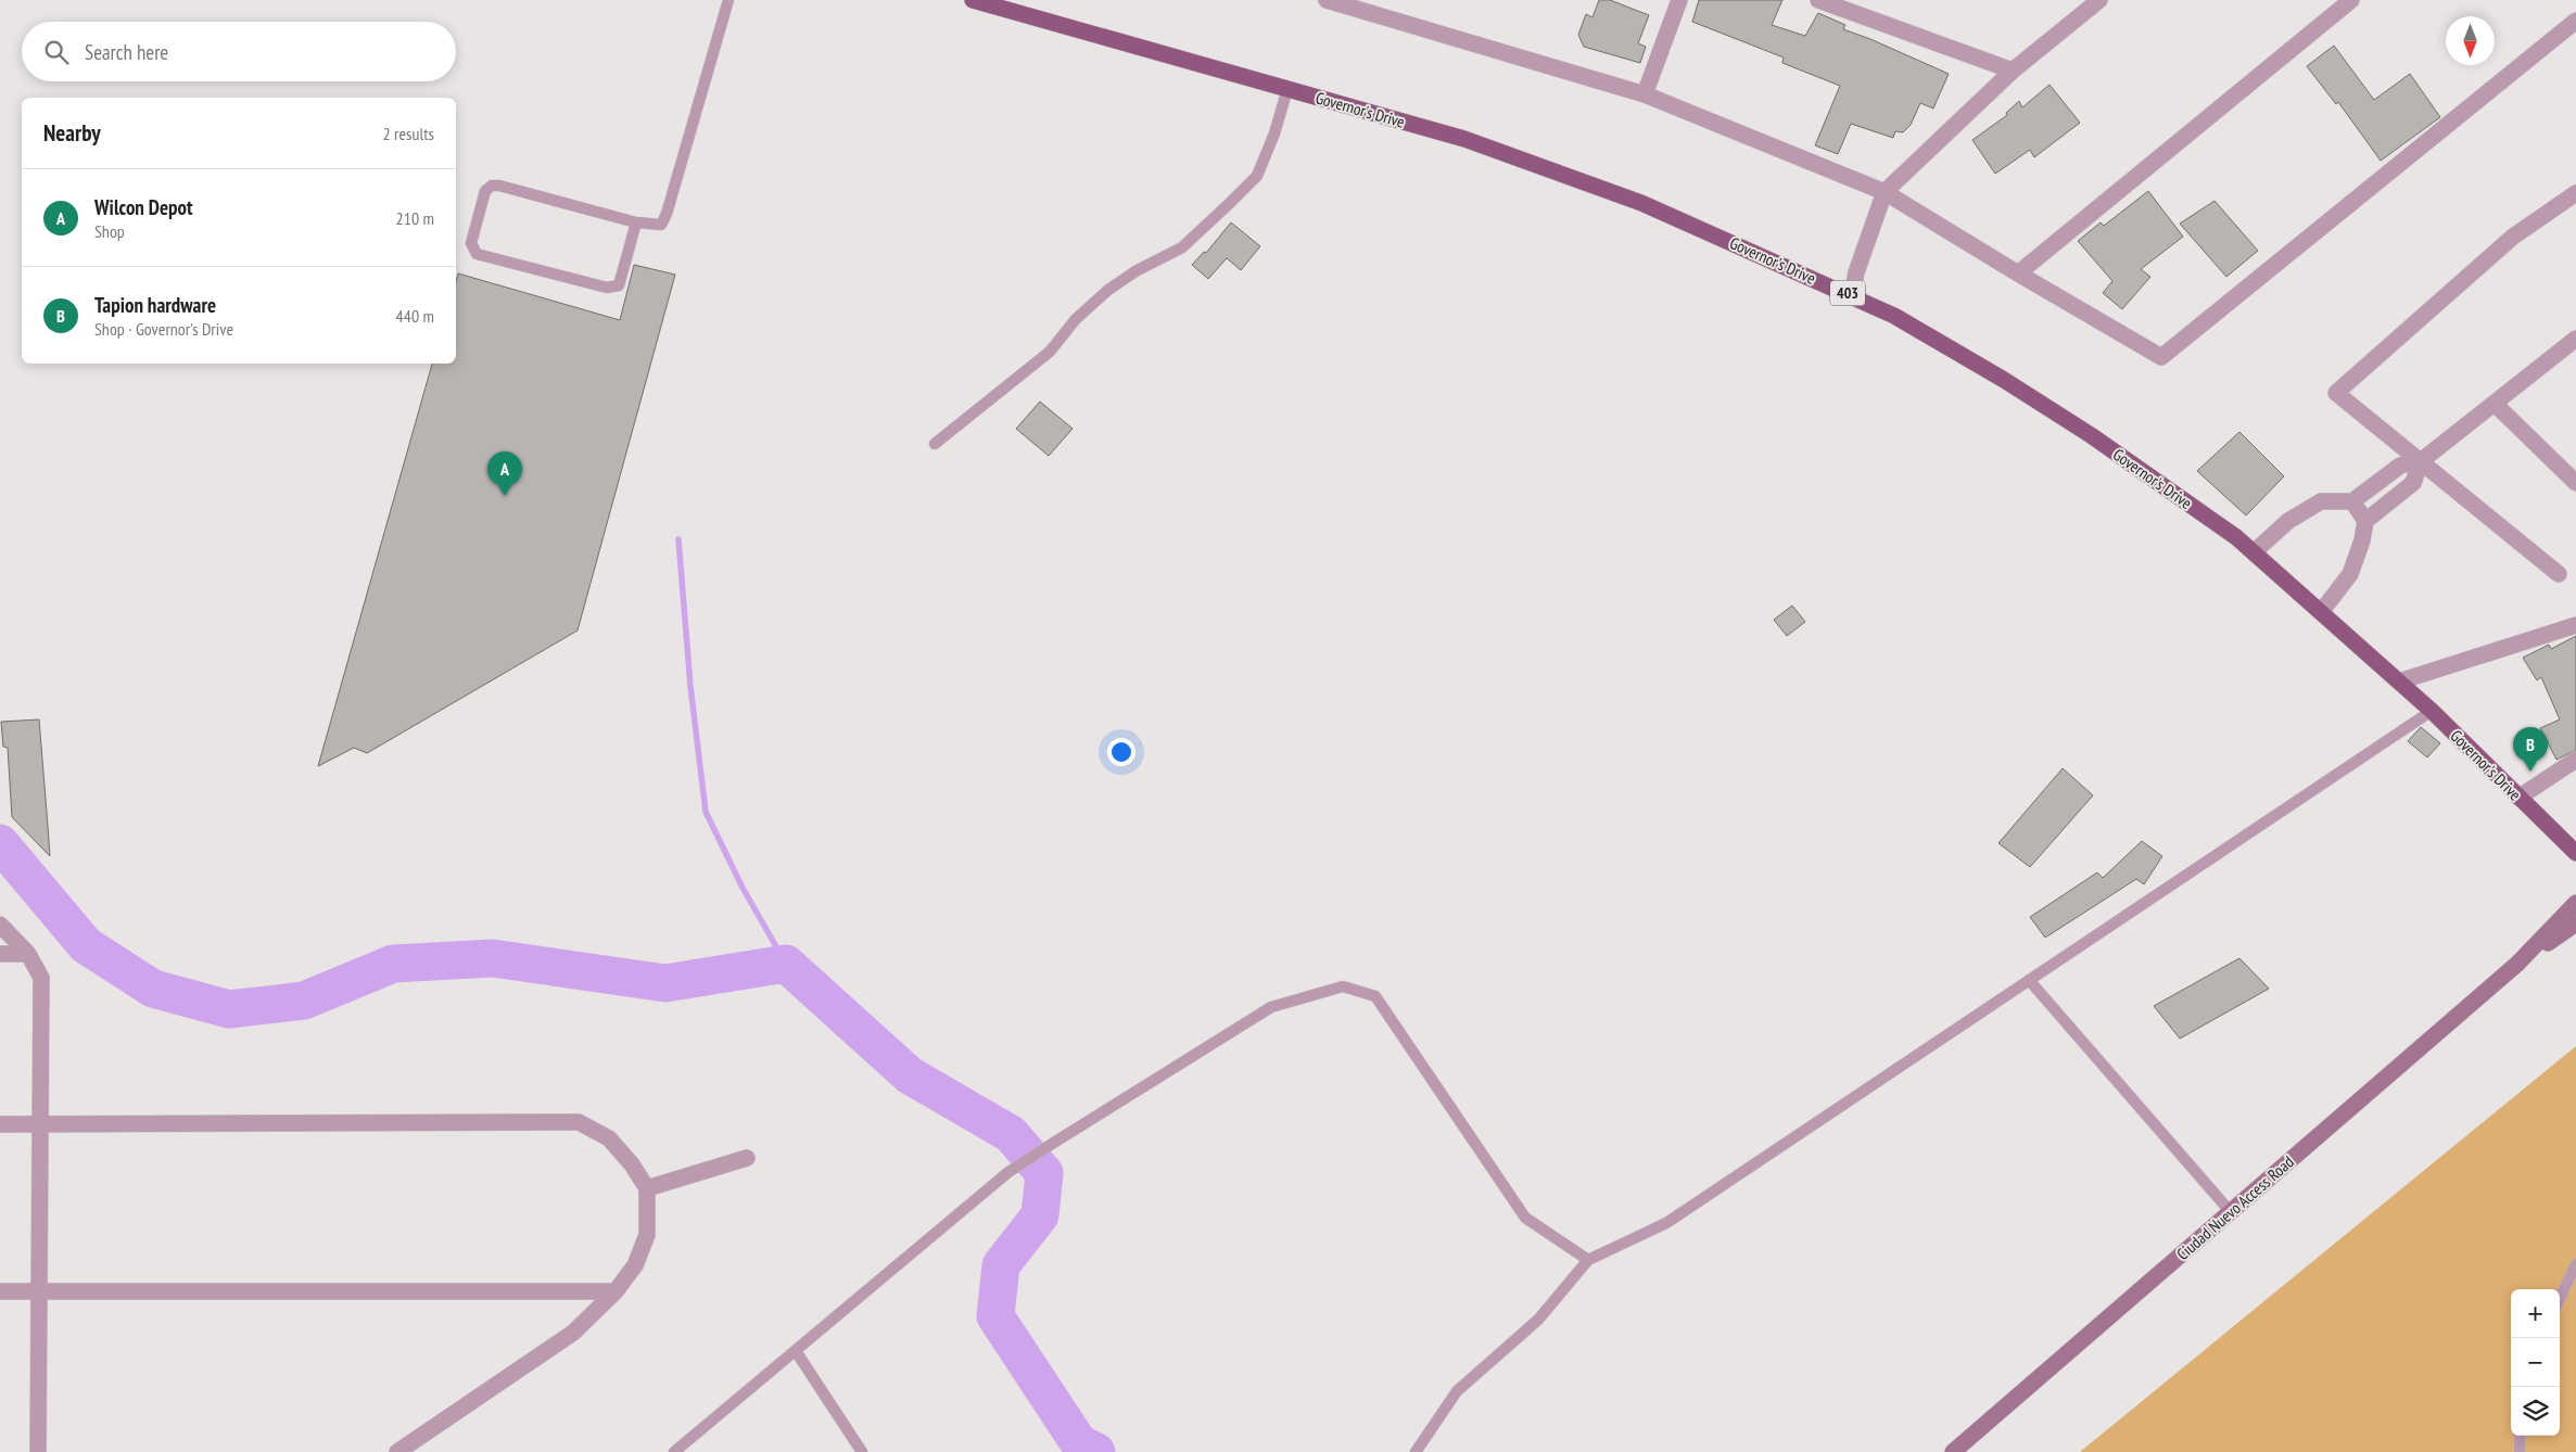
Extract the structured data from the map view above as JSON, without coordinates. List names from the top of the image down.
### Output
{
  "streets": {
    "main road": ["Governor's Drive", "403"],
    "street": ["Ciudad Nuevo Access Road"]
  },
  "north": "bottom",
  "page": {
    "search": "Search here",
    "heading": ["Nearby", "2 results"],
    "list": [
      {
        "mark": "A",
        "name": "Wilcon Depot",
        "note": "Shop",
        "value": "210 m"
      },
      {
        "mark": "B",
        "name": "Tapion hardware",
        "note": "Shop · Governor's Drive",
        "value": "440 m"
      }
    ],
    "pins": ["A", "B"],
    "map_buttons": ["+", "−"]
  }
}
